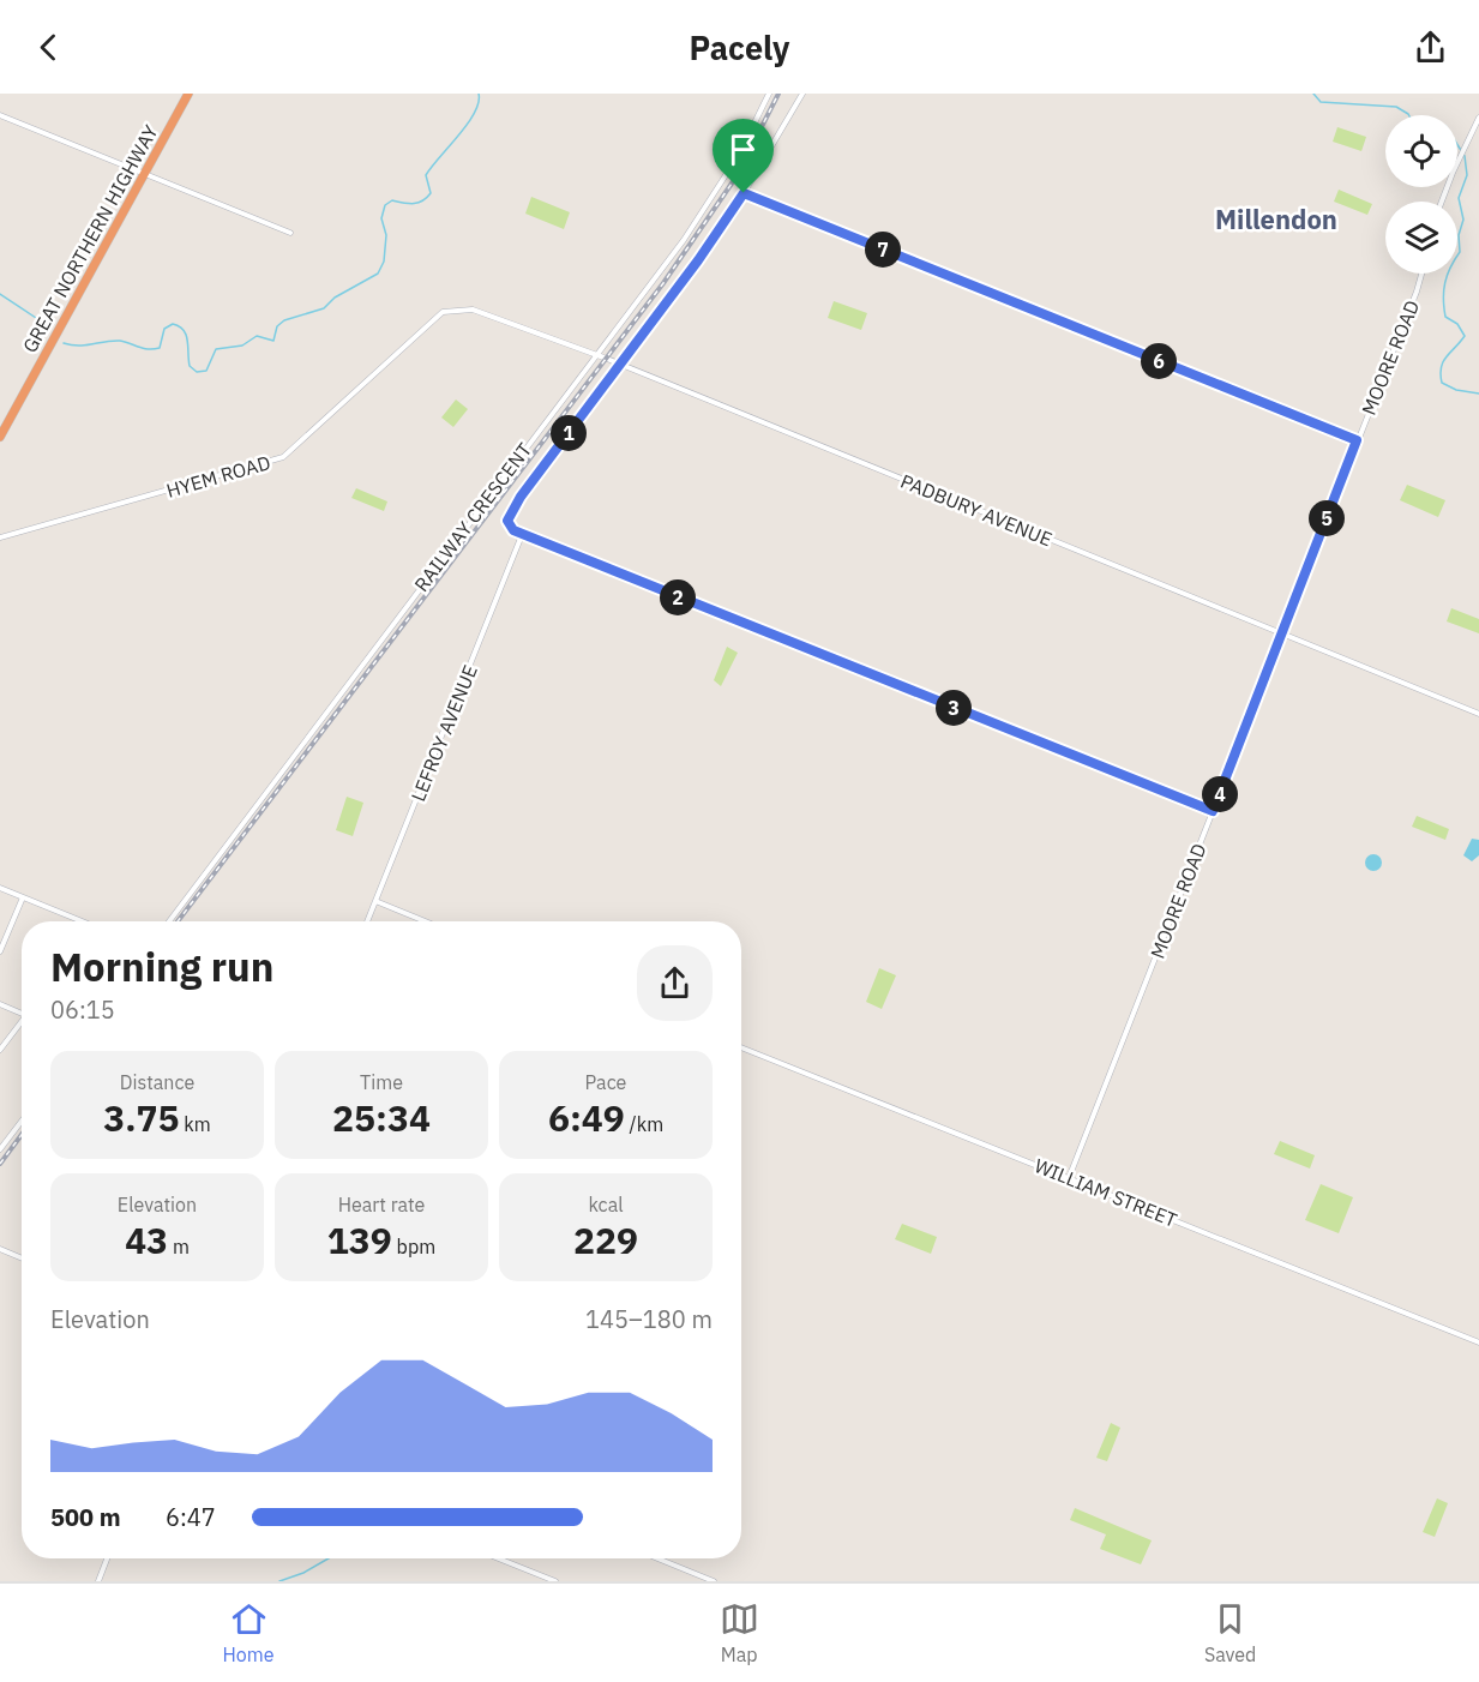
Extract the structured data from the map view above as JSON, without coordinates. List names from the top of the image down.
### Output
{
  "streets": {
    "highway": ["GREAT NORTHERN HIGHWAY"],
    "street": [
      "MOORE ROAD",
      "HYEM ROAD",
      "PADBURY AVENUE",
      "RAILWAY CRESCENT",
      "LEFROY AVENUE",
      "WILLIAM STREET"
    ]
  },
  "crossings": [
    ["MOORE ROAD", "PADBURY AVENUE"],
    ["MOORE ROAD", "WILLIAM STREET"],
    ["HYEM ROAD", "PADBURY AVENUE"],
    ["PADBURY AVENUE", "RAILWAY CRESCENT"]
  ],
  "districts": ["Millendon"],
  "page": {
    "header": "Pacely",
    "pins": [
      "7",
      "6",
      "1",
      "5",
      "2",
      "3",
      "4"
    ],
    "heading": ["Morning run", "06:15"],
    "stats": [
      ["Distance", "3.75 km"],
      ["Time", "25:34"],
      ["Pace", "6:49 /km"],
      ["Elevation", "43 m"],
      ["Heart rate", "139 bpm"],
      ["kcal", "229"]
    ],
    "chart": ["Elevation", "145–180 m"],
    "list": [
      {
        "name": "500 m",
        "note": "6:47"
      }
    ],
    "tabs": ["Home", "Map", "Saved"]
  }
}
